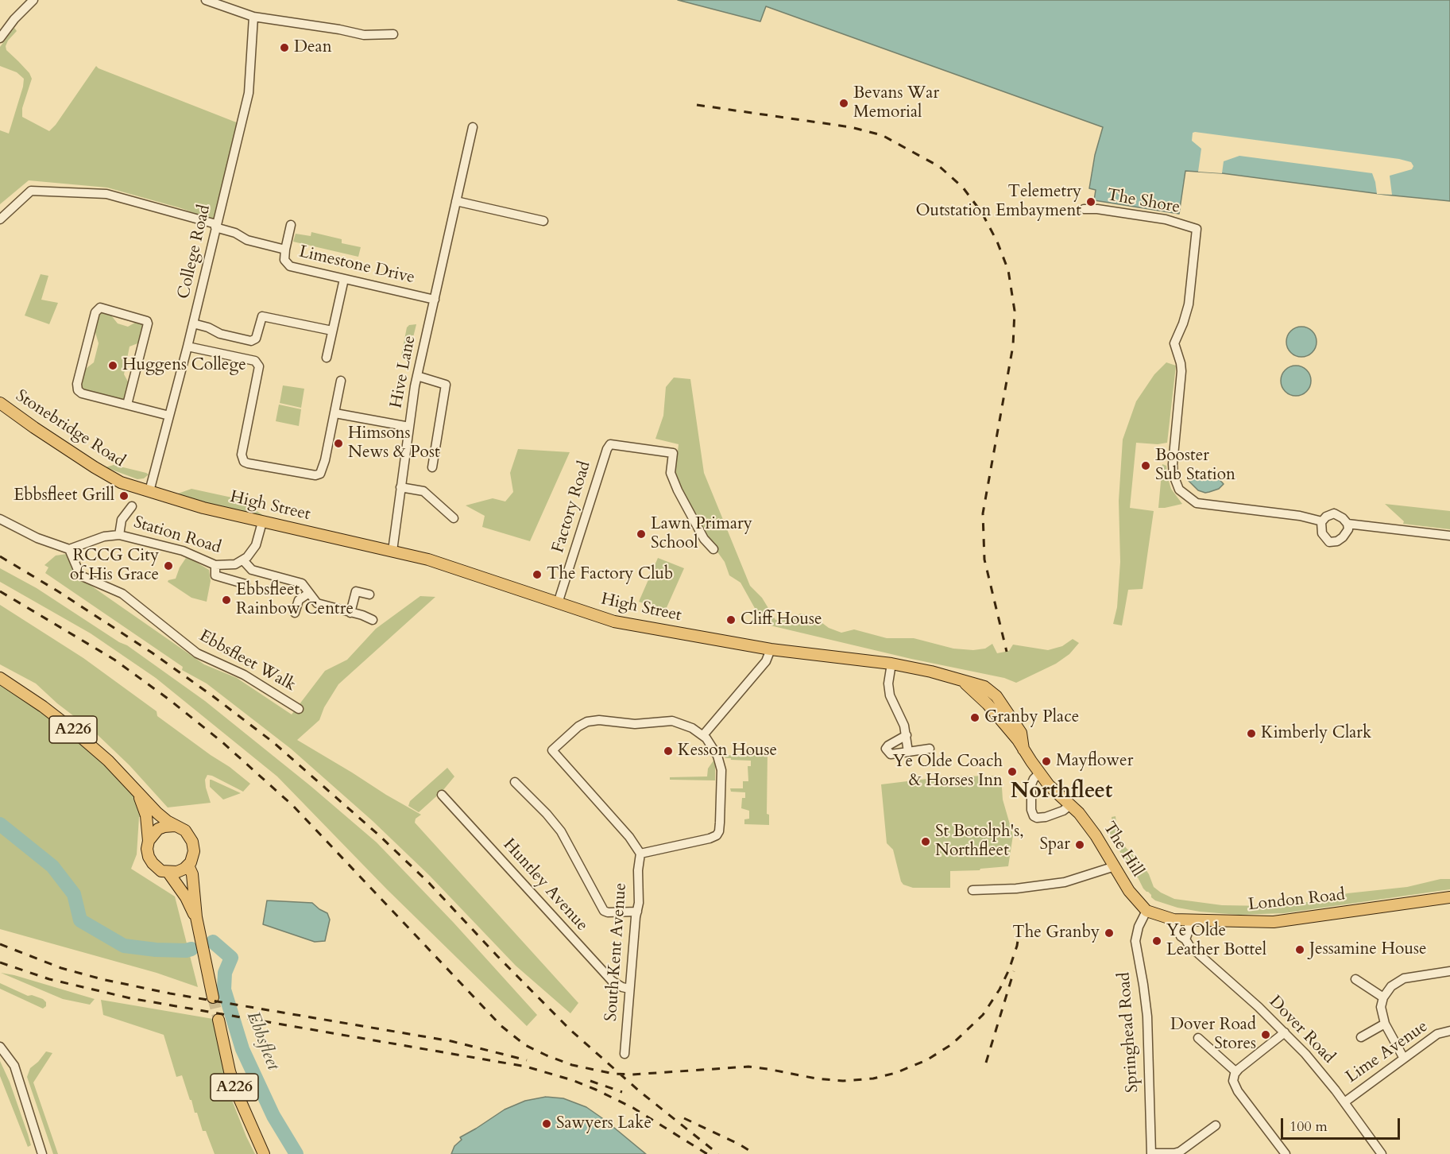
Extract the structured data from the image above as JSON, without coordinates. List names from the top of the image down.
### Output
{
  "streets": {
    "main road": [
      "Stonebridge Road",
      "High Street",
      "A226",
      "The Hill",
      "London Road"
    ],
    "street": [
      "The Shore",
      "College Road",
      "Limestone Drive",
      "Hive Lane",
      "Factory Road",
      "Station Road",
      "Ebbsfleet Walk",
      "Huntley Avenue",
      "South Kent Avenue",
      "Dover Road",
      "Springhead Road",
      "Lime Avenue"
    ]
  },
  "crossings": [
    ["College Road", "Stonebridge Road"],
    ["College Road", "High Street"],
    ["Limestone Drive", "Hive Lane"],
    ["Hive Lane", "High Street"],
    ["Stonebridge Road", "High Street"],
    ["High Street", "Factory Road"],
    ["High Street", "Station Road"],
    ["High Street", "The Hill"],
    ["The Hill", "London Road"],
    ["The Hill", "Springhead Road"],
    ["Huntley Avenue", "South Kent Avenue"],
    ["London Road", "Dover Road"],
    ["London Road", "Springhead Road"],
    ["Dover Road", "Lime Avenue"]
  ],
  "districts": ["Northfleet"],
  "water": ["Ebbsfleet"],
  "places": [
    "Dean",
    "Bevans War Memorial",
    "Telemetry Outstation Embayment",
    "Huggens College",
    "Himsons News & Post",
    "Booster Sub Station",
    "Ebbsfleet Grill",
    "Lawn Primary School",
    "RCCG City of His Grace",
    "The Factory Club",
    "Ebbsfleet Rainbow Centre",
    "Cliff House",
    "Granby Place",
    "Kimberly Clark",
    "Kesson House",
    "Mayflower",
    "Ye Olde Coach & Horses Inn",
    "St Botolph's, Northfleet",
    "Spar",
    "The Granby",
    "Ye Olde Leather Bottel",
    "Jessamine House",
    "Dover Road Stores",
    "Sawyers Lake"
  ],
  "scale_bar": "100 m"
}
